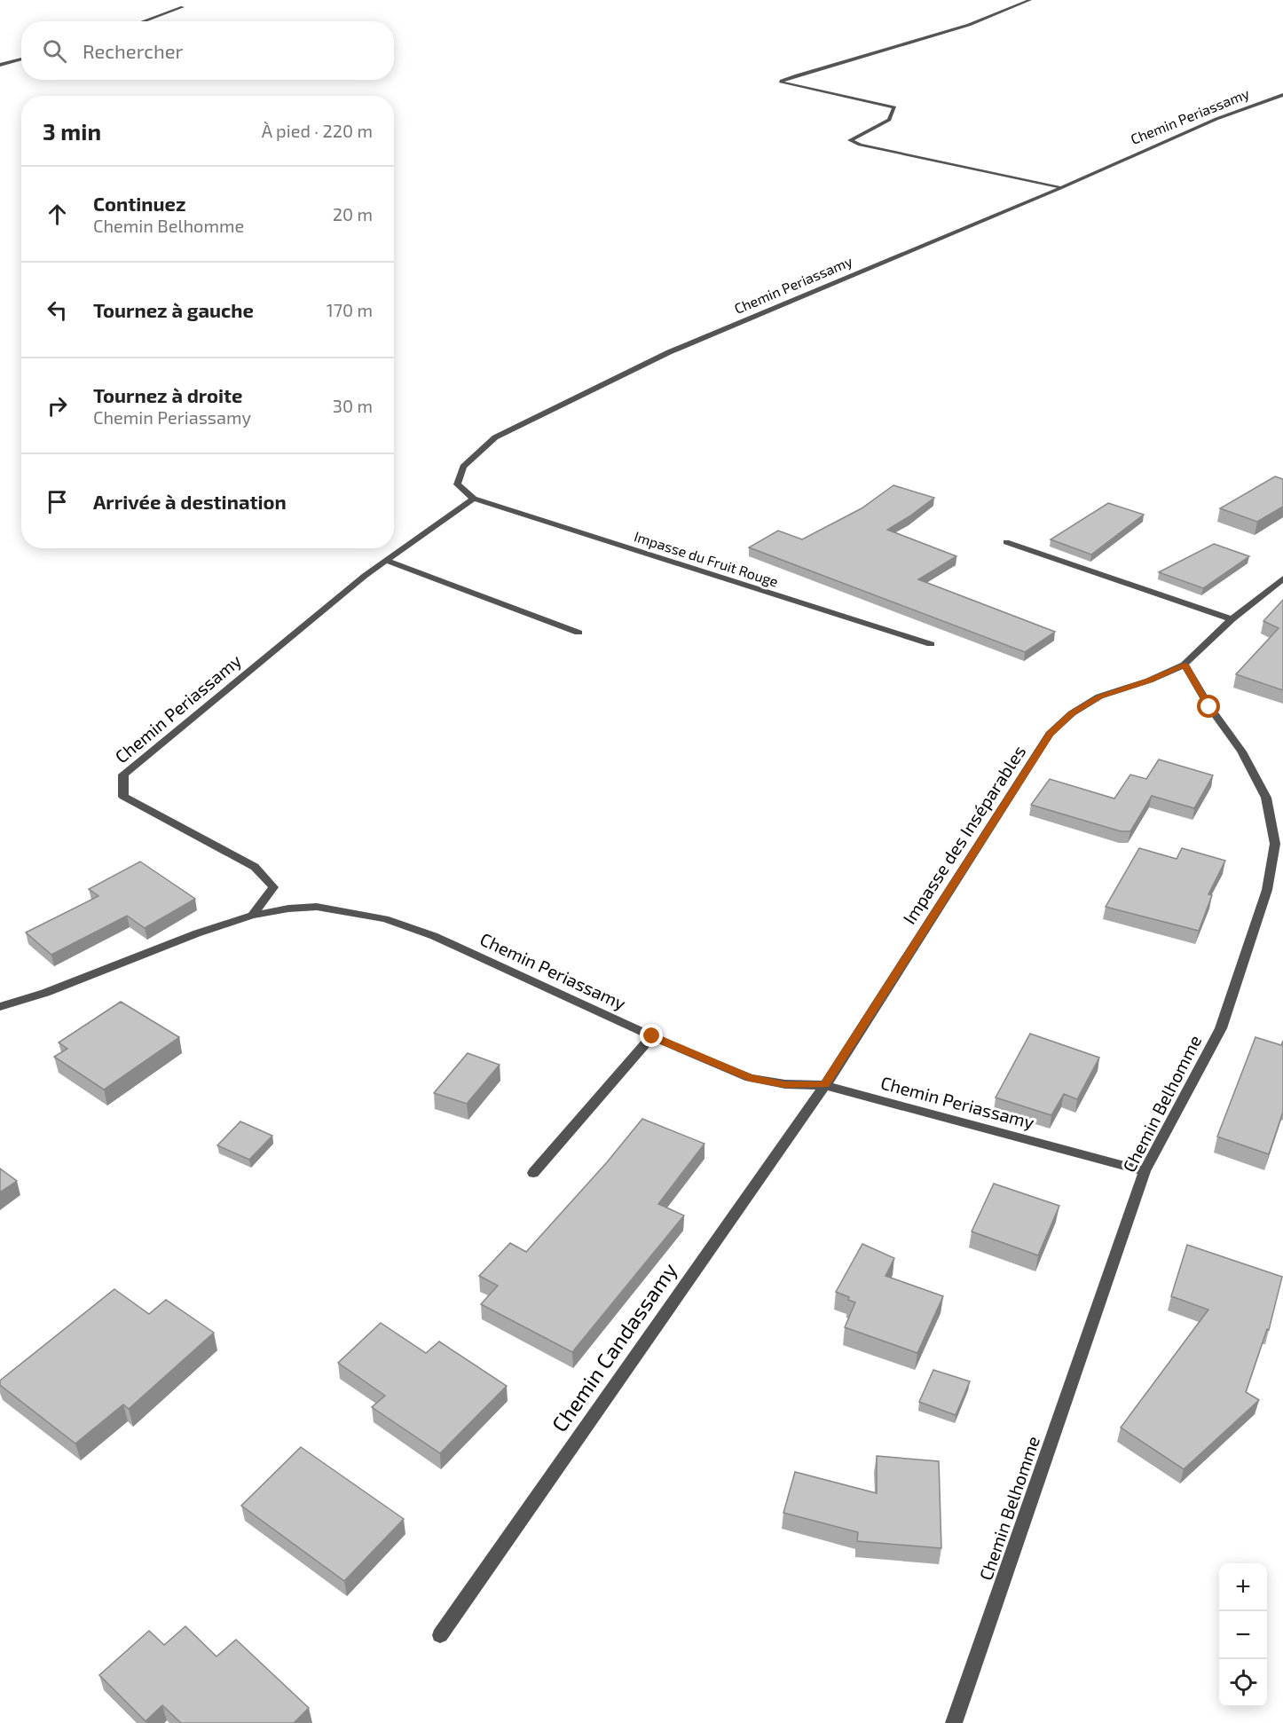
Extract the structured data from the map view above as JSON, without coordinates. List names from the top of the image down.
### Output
{
  "streets": {
    "street": [
      "Chemin Periassamy",
      "Impasse du Fruit Rouge",
      "Impasse des Inséparables",
      "Chemin Belhomme",
      "Chemin Candassamy"
    ]
  },
  "crossings": [
    ["Chemin Periassamy", "Impasse du Fruit Rouge"],
    ["Chemin Periassamy", "Impasse des Inséparables"],
    ["Chemin Periassamy", "Chemin Belhomme"],
    ["Chemin Periassamy", "Chemin Candassamy"],
    ["Impasse des Inséparables", "Chemin Belhomme"],
    ["Impasse des Inséparables", "Chemin Candassamy"]
  ],
  "page": {
    "search": "Rechercher",
    "heading": ["3 min", "À pied · 220 m"],
    "list": [
      ["Continuez", "Chemin Belhomme", "20 m"],
      ["Tournez à gauche", "170 m"],
      ["Tournez à droite", "Chemin Periassamy", "30 m"],
      "Arrivée à destination"
    ],
    "map_buttons": ["+", "−"]
  }
}
